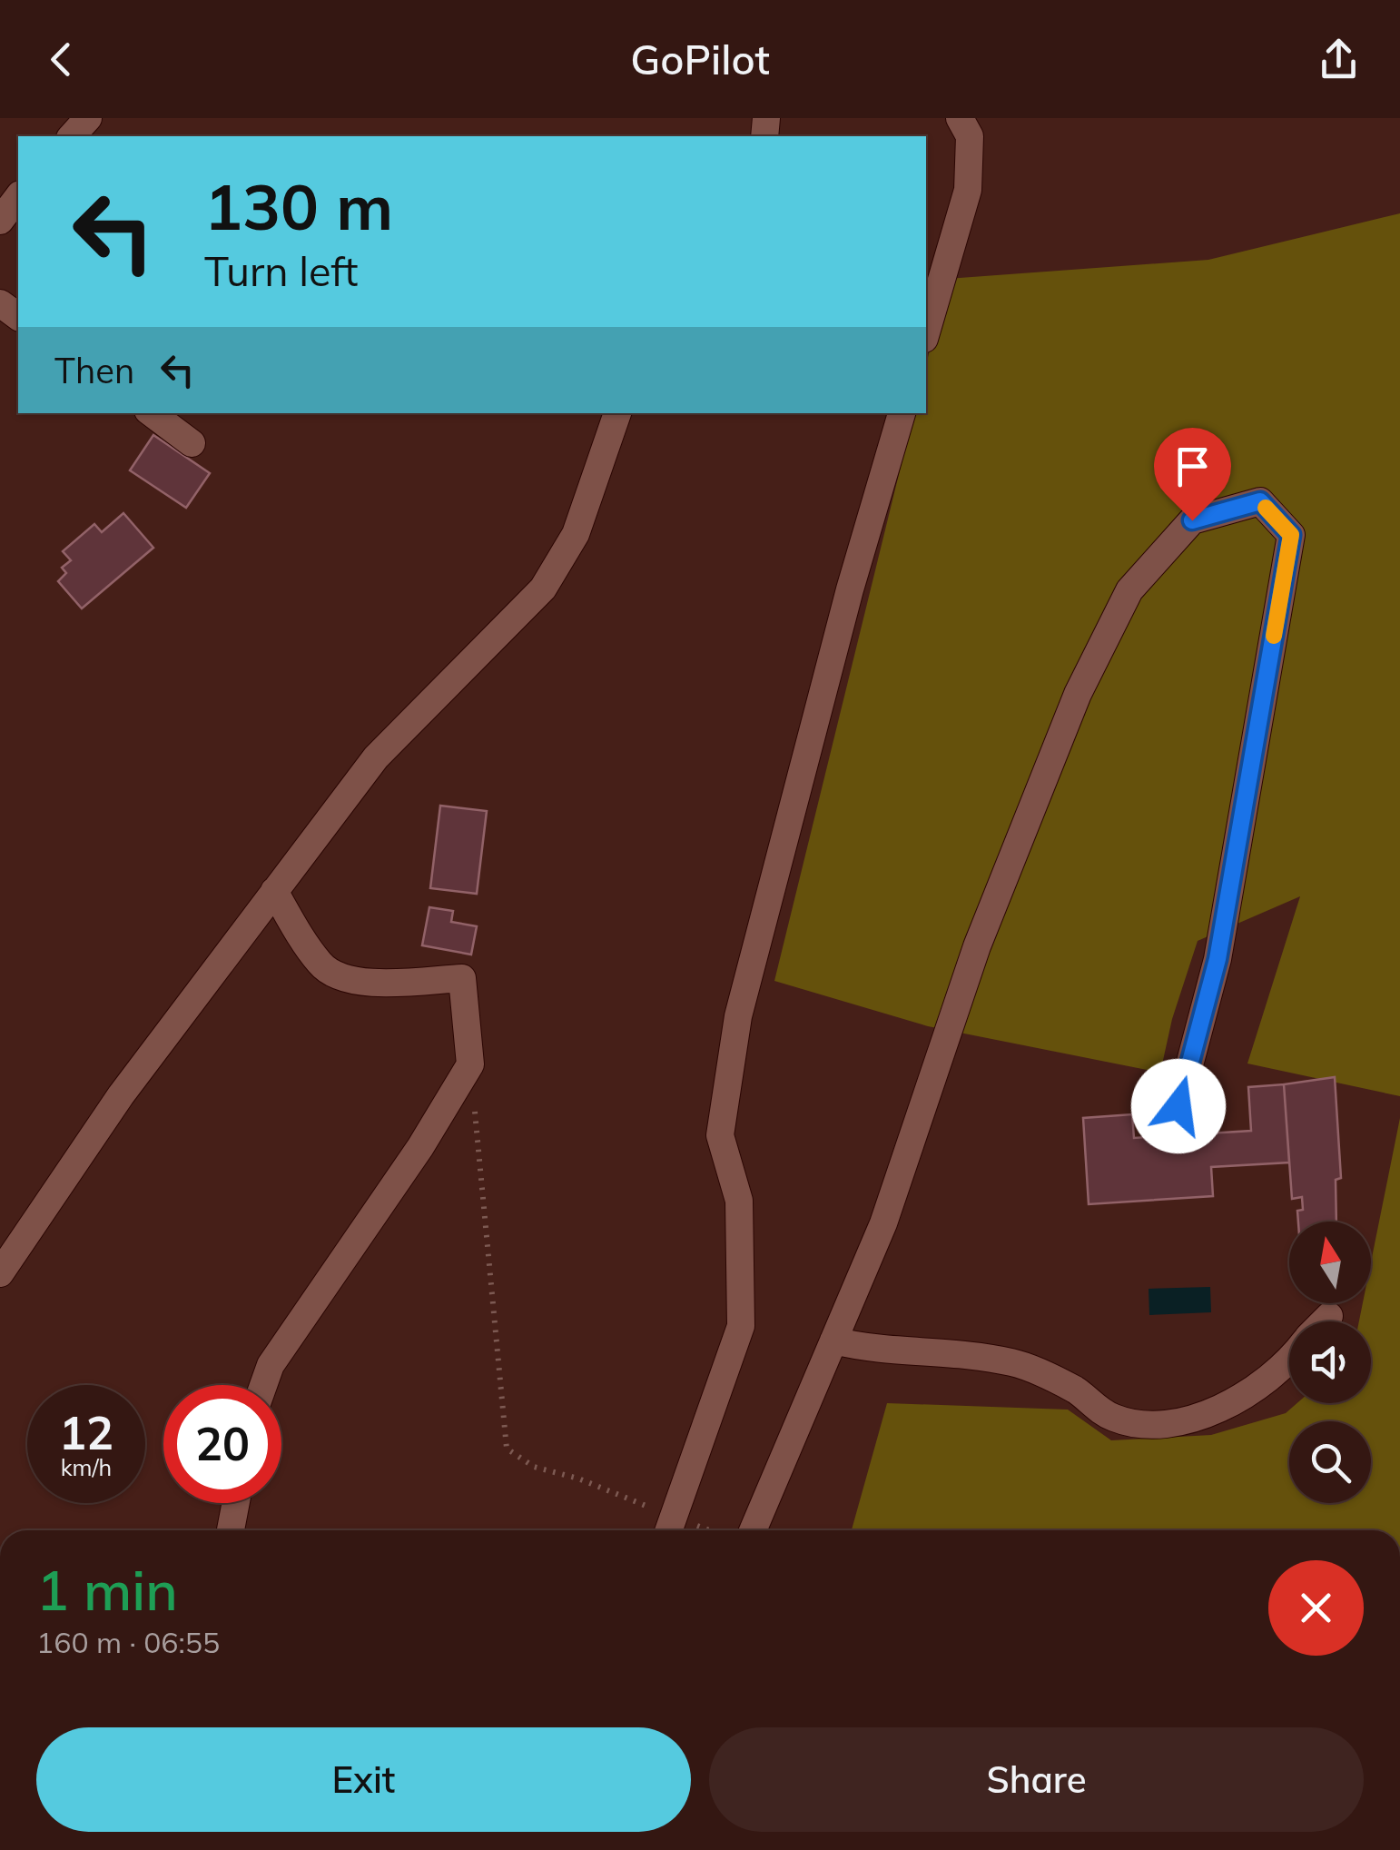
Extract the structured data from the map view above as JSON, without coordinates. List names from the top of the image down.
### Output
{
  "north": "top",
  "page": {
    "header": "GoPilot",
    "turn": ["130 m", "Turn left"],
    "then": "Then",
    "speed": "12 km/h",
    "limit": "20",
    "heading": ["1 min", "160 m · 06:55"],
    "buttons": ["Exit", "Share"]
  }
}
